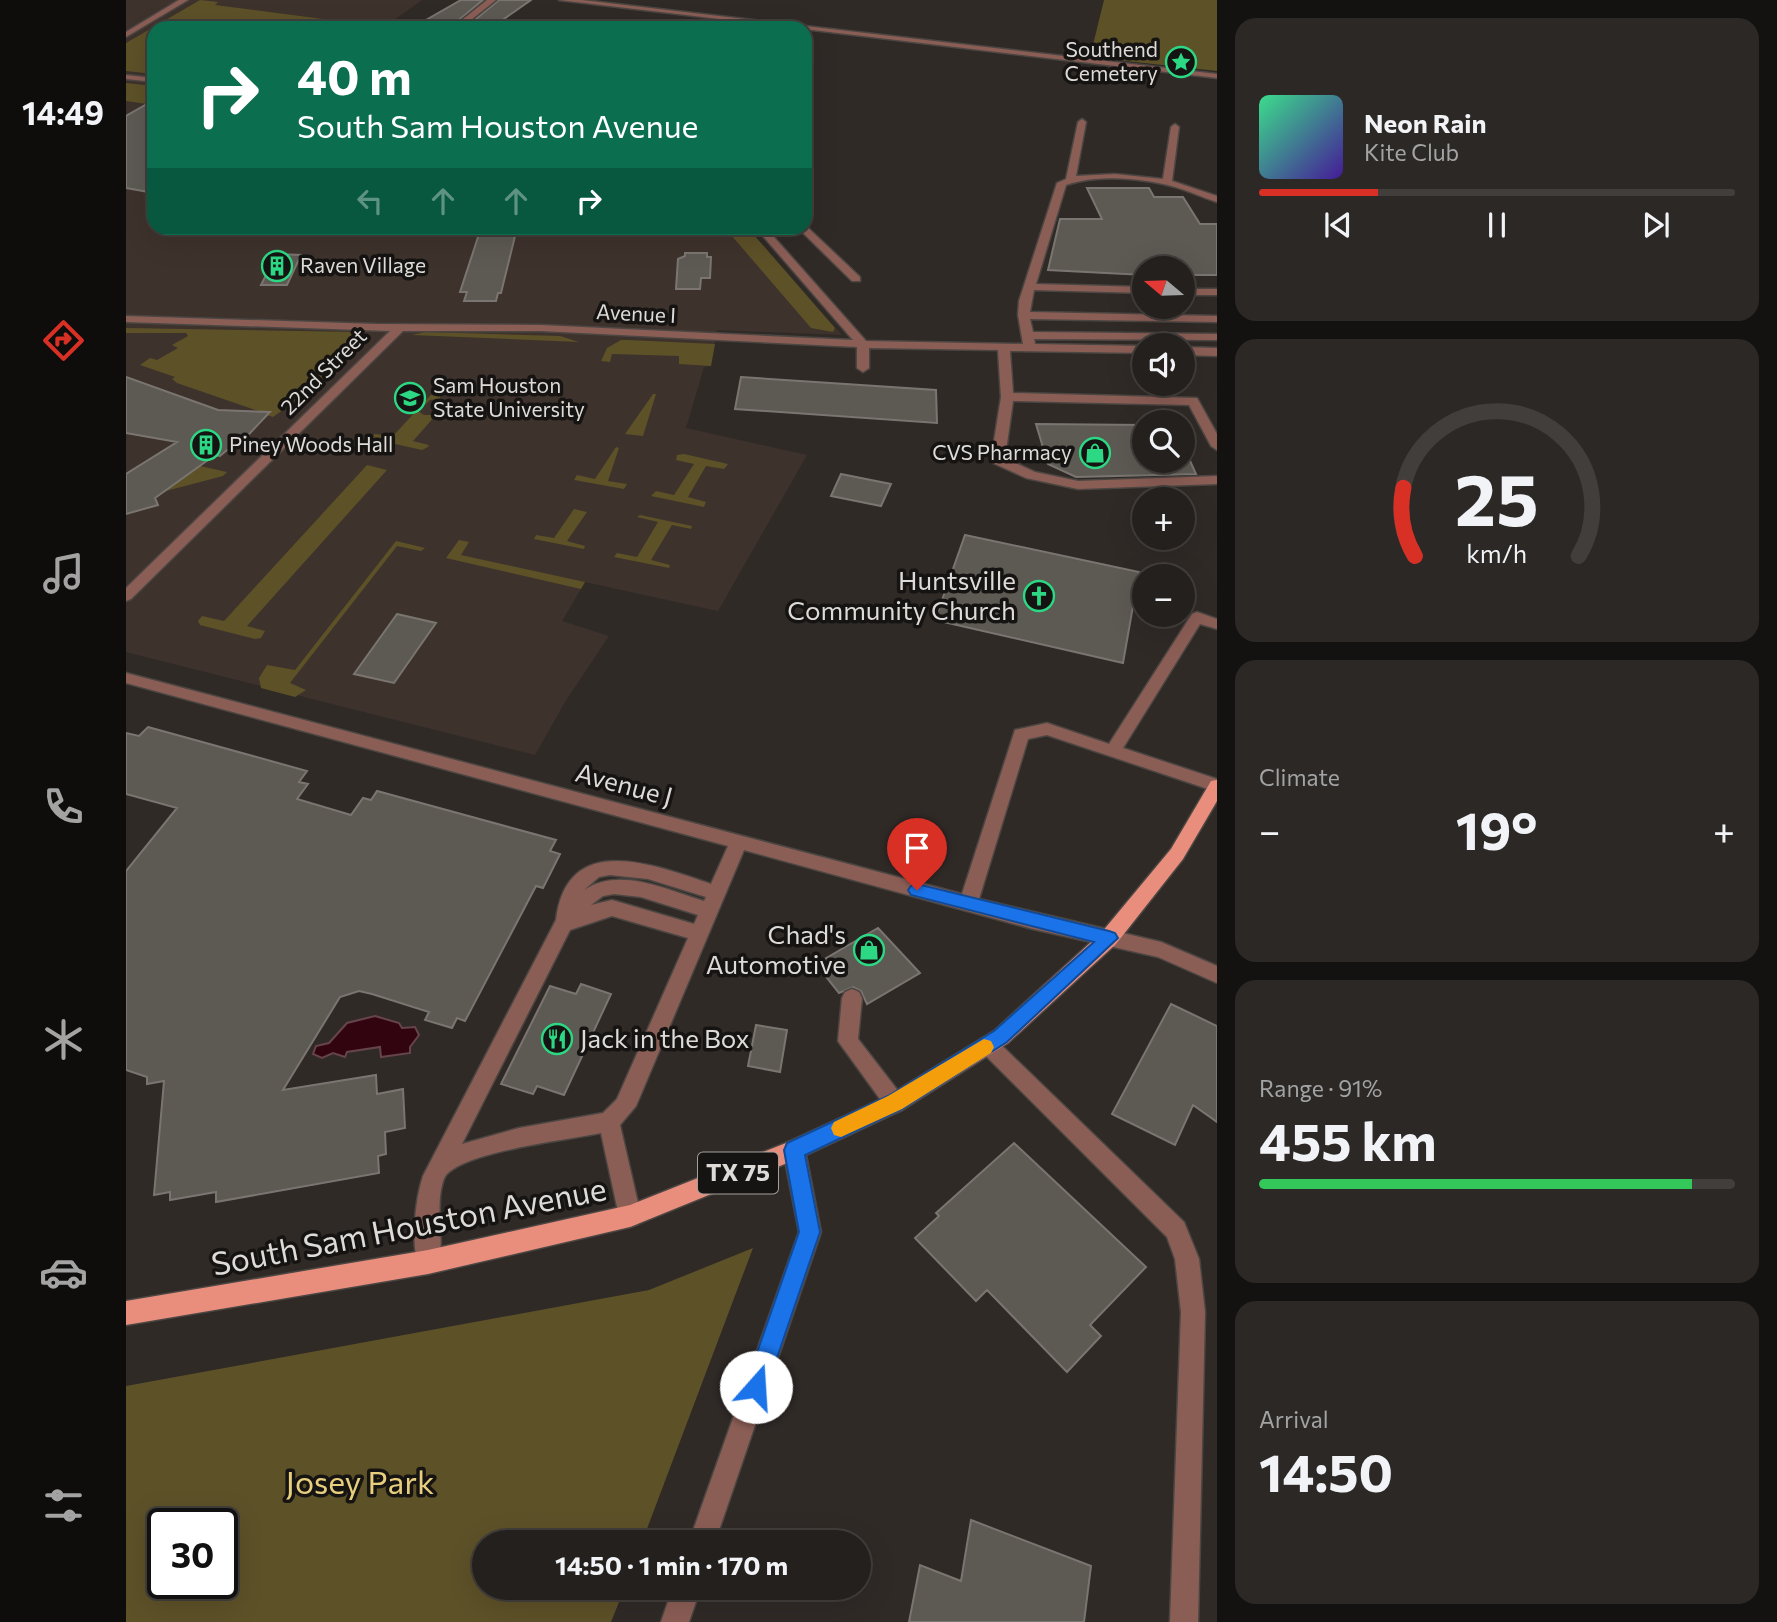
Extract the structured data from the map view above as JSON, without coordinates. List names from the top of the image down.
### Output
{
  "streets": {
    "main road": ["TX 75", "South Sam Houston Avenue"],
    "street": ["Avenue I", "22nd Street", "Avenue J"]
  },
  "crossings": [
    ["Avenue I", "22nd Street"],
    ["Avenue J", "South Sam Houston Avenue"]
  ],
  "parks": ["Josey Park"],
  "places": {
    "place": ["Southend Cemetery"],
    "building": ["Raven Village", "Piney Woods Hall"],
    "school or university": ["Sam Houston State University"],
    "shop": ["CVS Pharmacy", "Chad's Automotive"],
    "church": ["Huntsville Community Church"],
    "restaurant": ["Jack in the Box"]
  },
  "north": "left",
  "page": {
    "tabs": "14:49",
    "turn": ["40 m", "South Sam Houston Avenue"],
    "song": ["Neon Rain", "Kite Club"],
    "map_buttons": ["+", "−"],
    "tile": [
      "Climate",
      ["Range · 91%", "455 km"],
      ["Arrival", "14:50"]
    ],
    "heat": ["−", "19°", "+"],
    "limit": "30",
    "trip": "14:50 · 1 min · 170 m",
    "gauge": ["25", "km/h"]
  }
}
